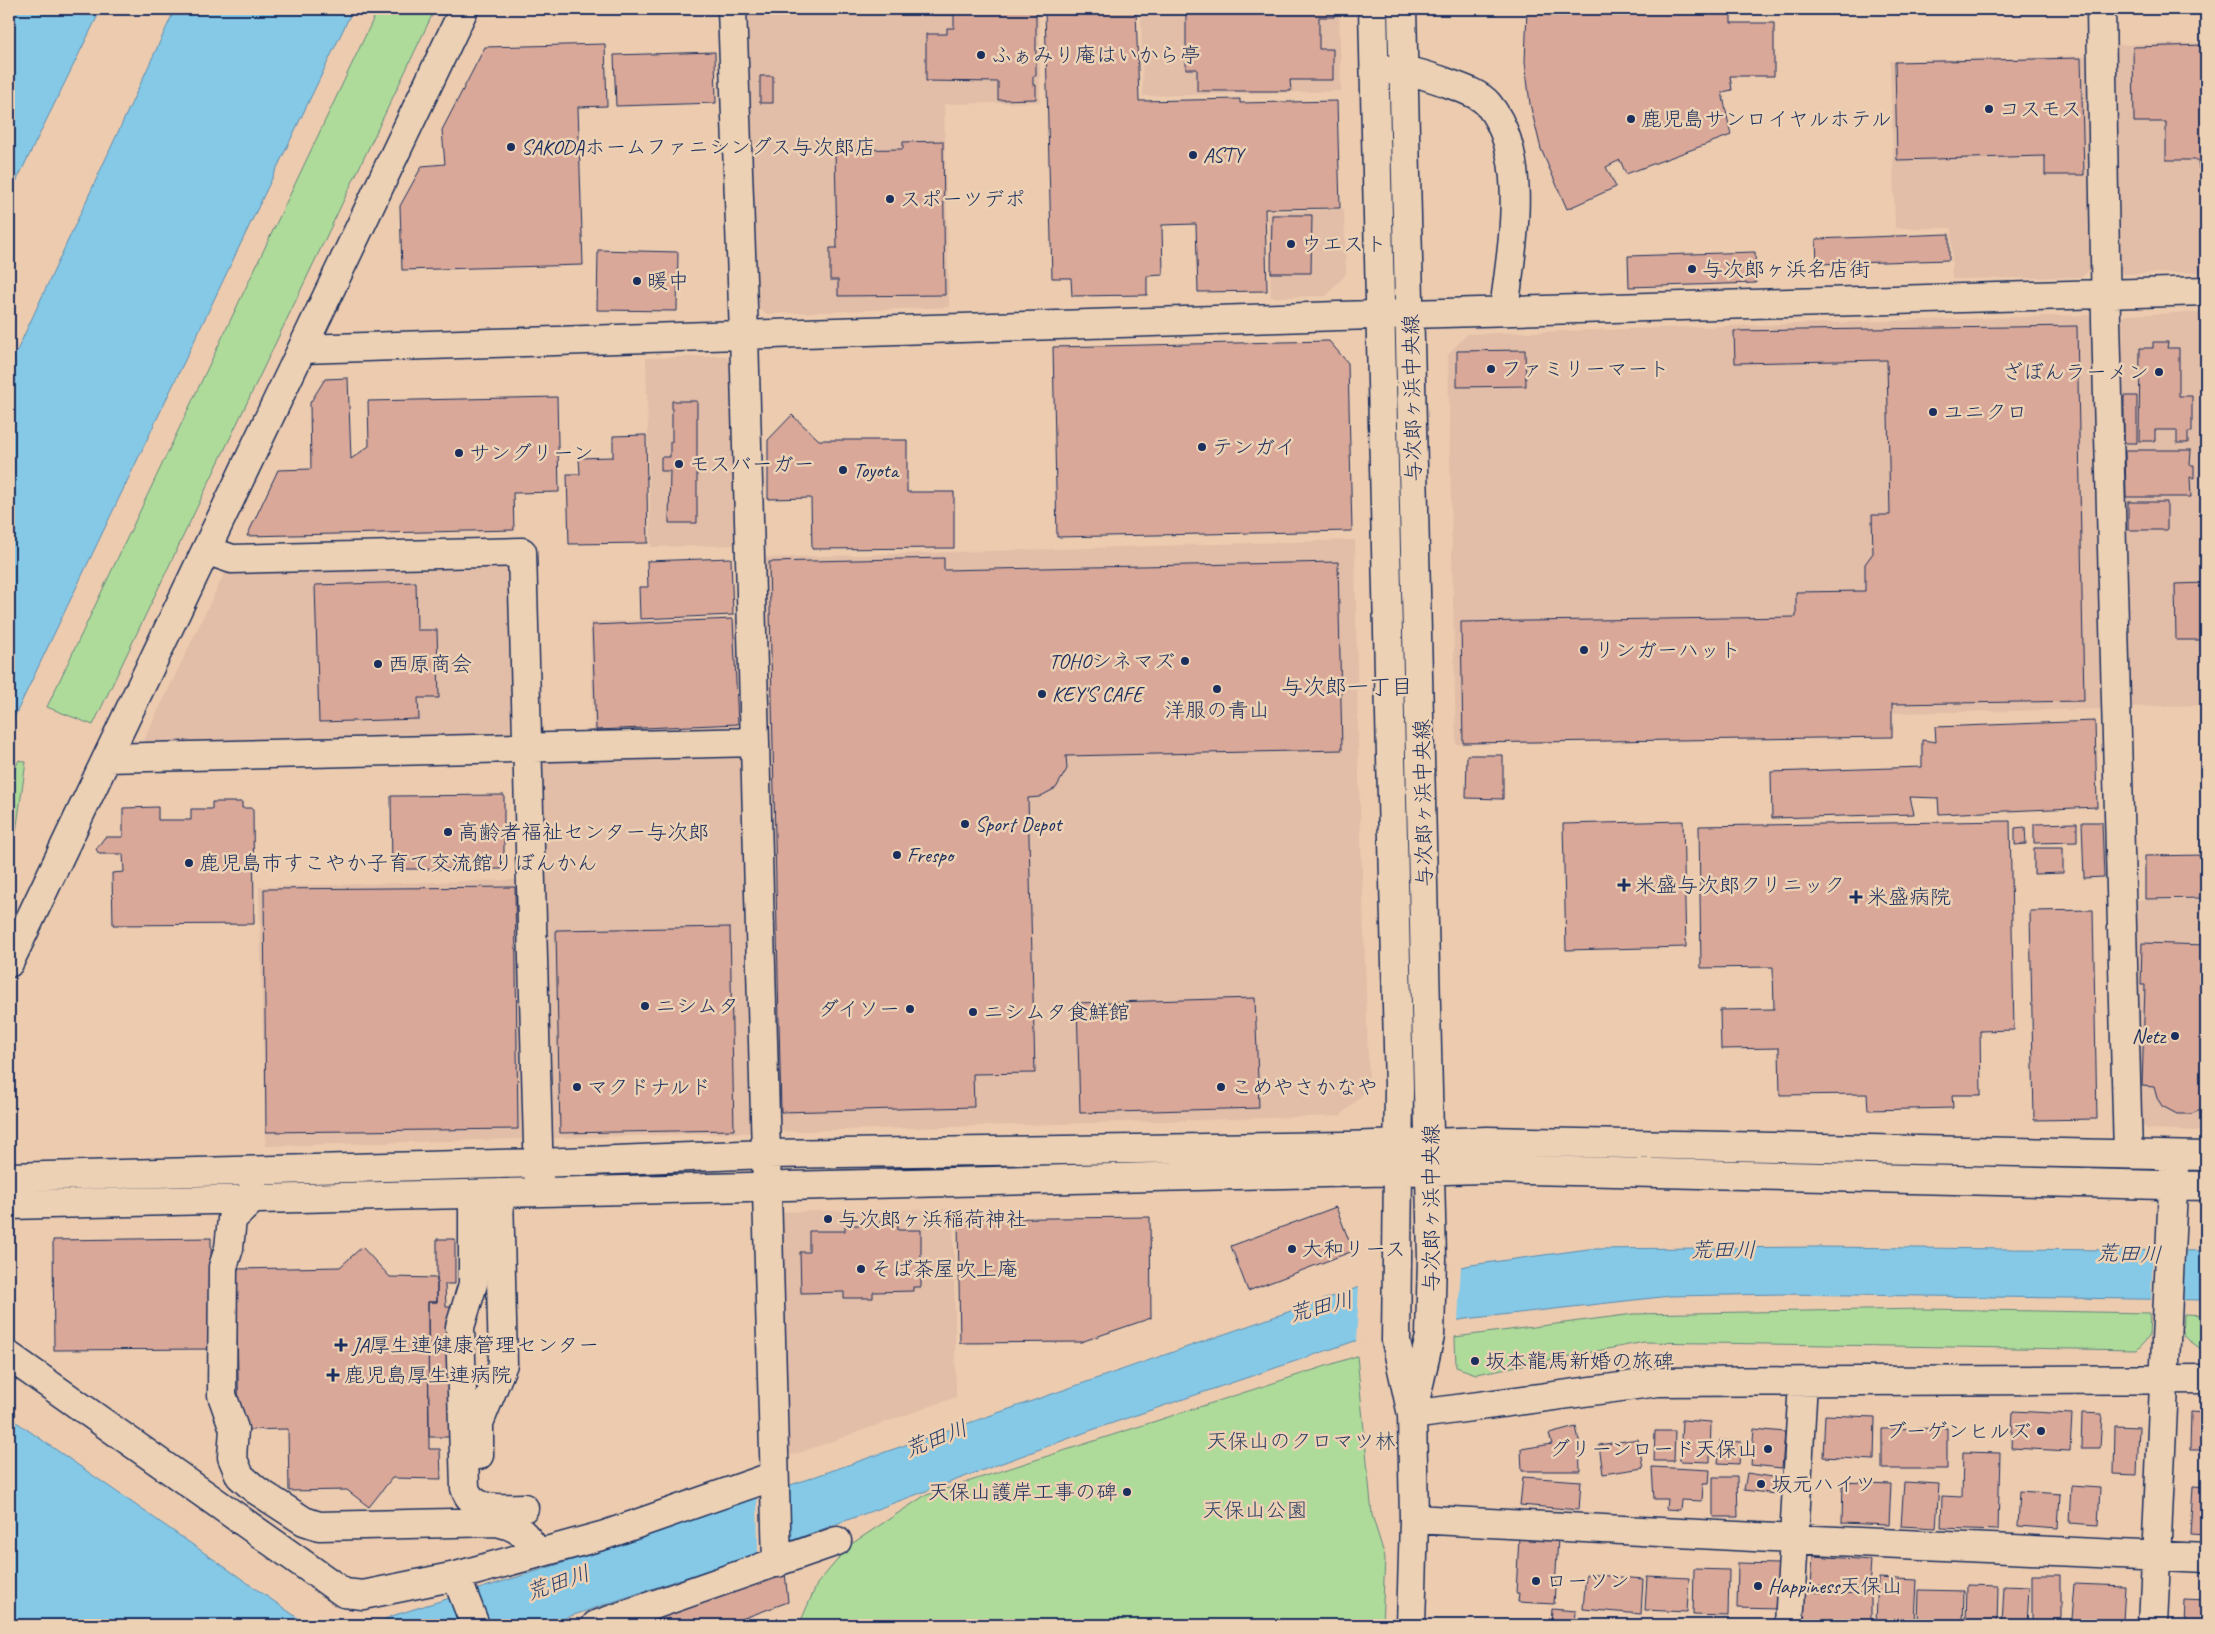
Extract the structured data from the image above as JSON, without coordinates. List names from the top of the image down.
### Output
{
  "streets": {
    "street": ["与次郎ヶ浜中央線"]
  },
  "districts": ["与次郎一丁目"],
  "water": ["荒田川"],
  "parks": ["天保山のクロマツ林", "天保山公園"],
  "places": {
    "other": [
      "ふぁみり庵はいから亭",
      "コスモス",
      "鹿児島サンロイヤルホテル",
      "SAKODAホームファニシングス与次郎店",
      "ASTY",
      "スポーツデポ",
      "ウエスト",
      "与次郎ヶ浜名店街",
      "暖中",
      "ファミリーマート",
      "ざぼんラーメン",
      "ユニクロ",
      "テンガイ",
      "サングリーン",
      "モスバーガー",
      "Toyota",
      "リンガーハット",
      "TOHOシネマズ",
      "西原商会",
      "洋服の青山",
      "KEY'S CAFE",
      "Sport Depot",
      "高齢者福祉センター与次郎",
      "Frespo",
      "鹿児島市すこやか子育て交流館りぼんかん",
      "ニシムタ",
      "ダイソー",
      "ニシムタ食鮮館",
      "Netz",
      "マクドナルド",
      "こめやさかなや",
      "与次郎ヶ浜稲荷神社",
      "大和リース",
      "そば茶屋吹上庵",
      "坂本龍馬新婚の旅碑",
      "ブーゲンヒルズ",
      "グリーンロード天保山",
      "坂元ハイツ",
      "天保山護岸工事の碑",
      "ローソン",
      "Happiness天保山"
    ],
    "health": [
      "米盛与次郎クリニック",
      "米盛病院",
      "JA厚生連健康管理センター",
      "鹿児島厚生連病院"
    ]
  }
}
